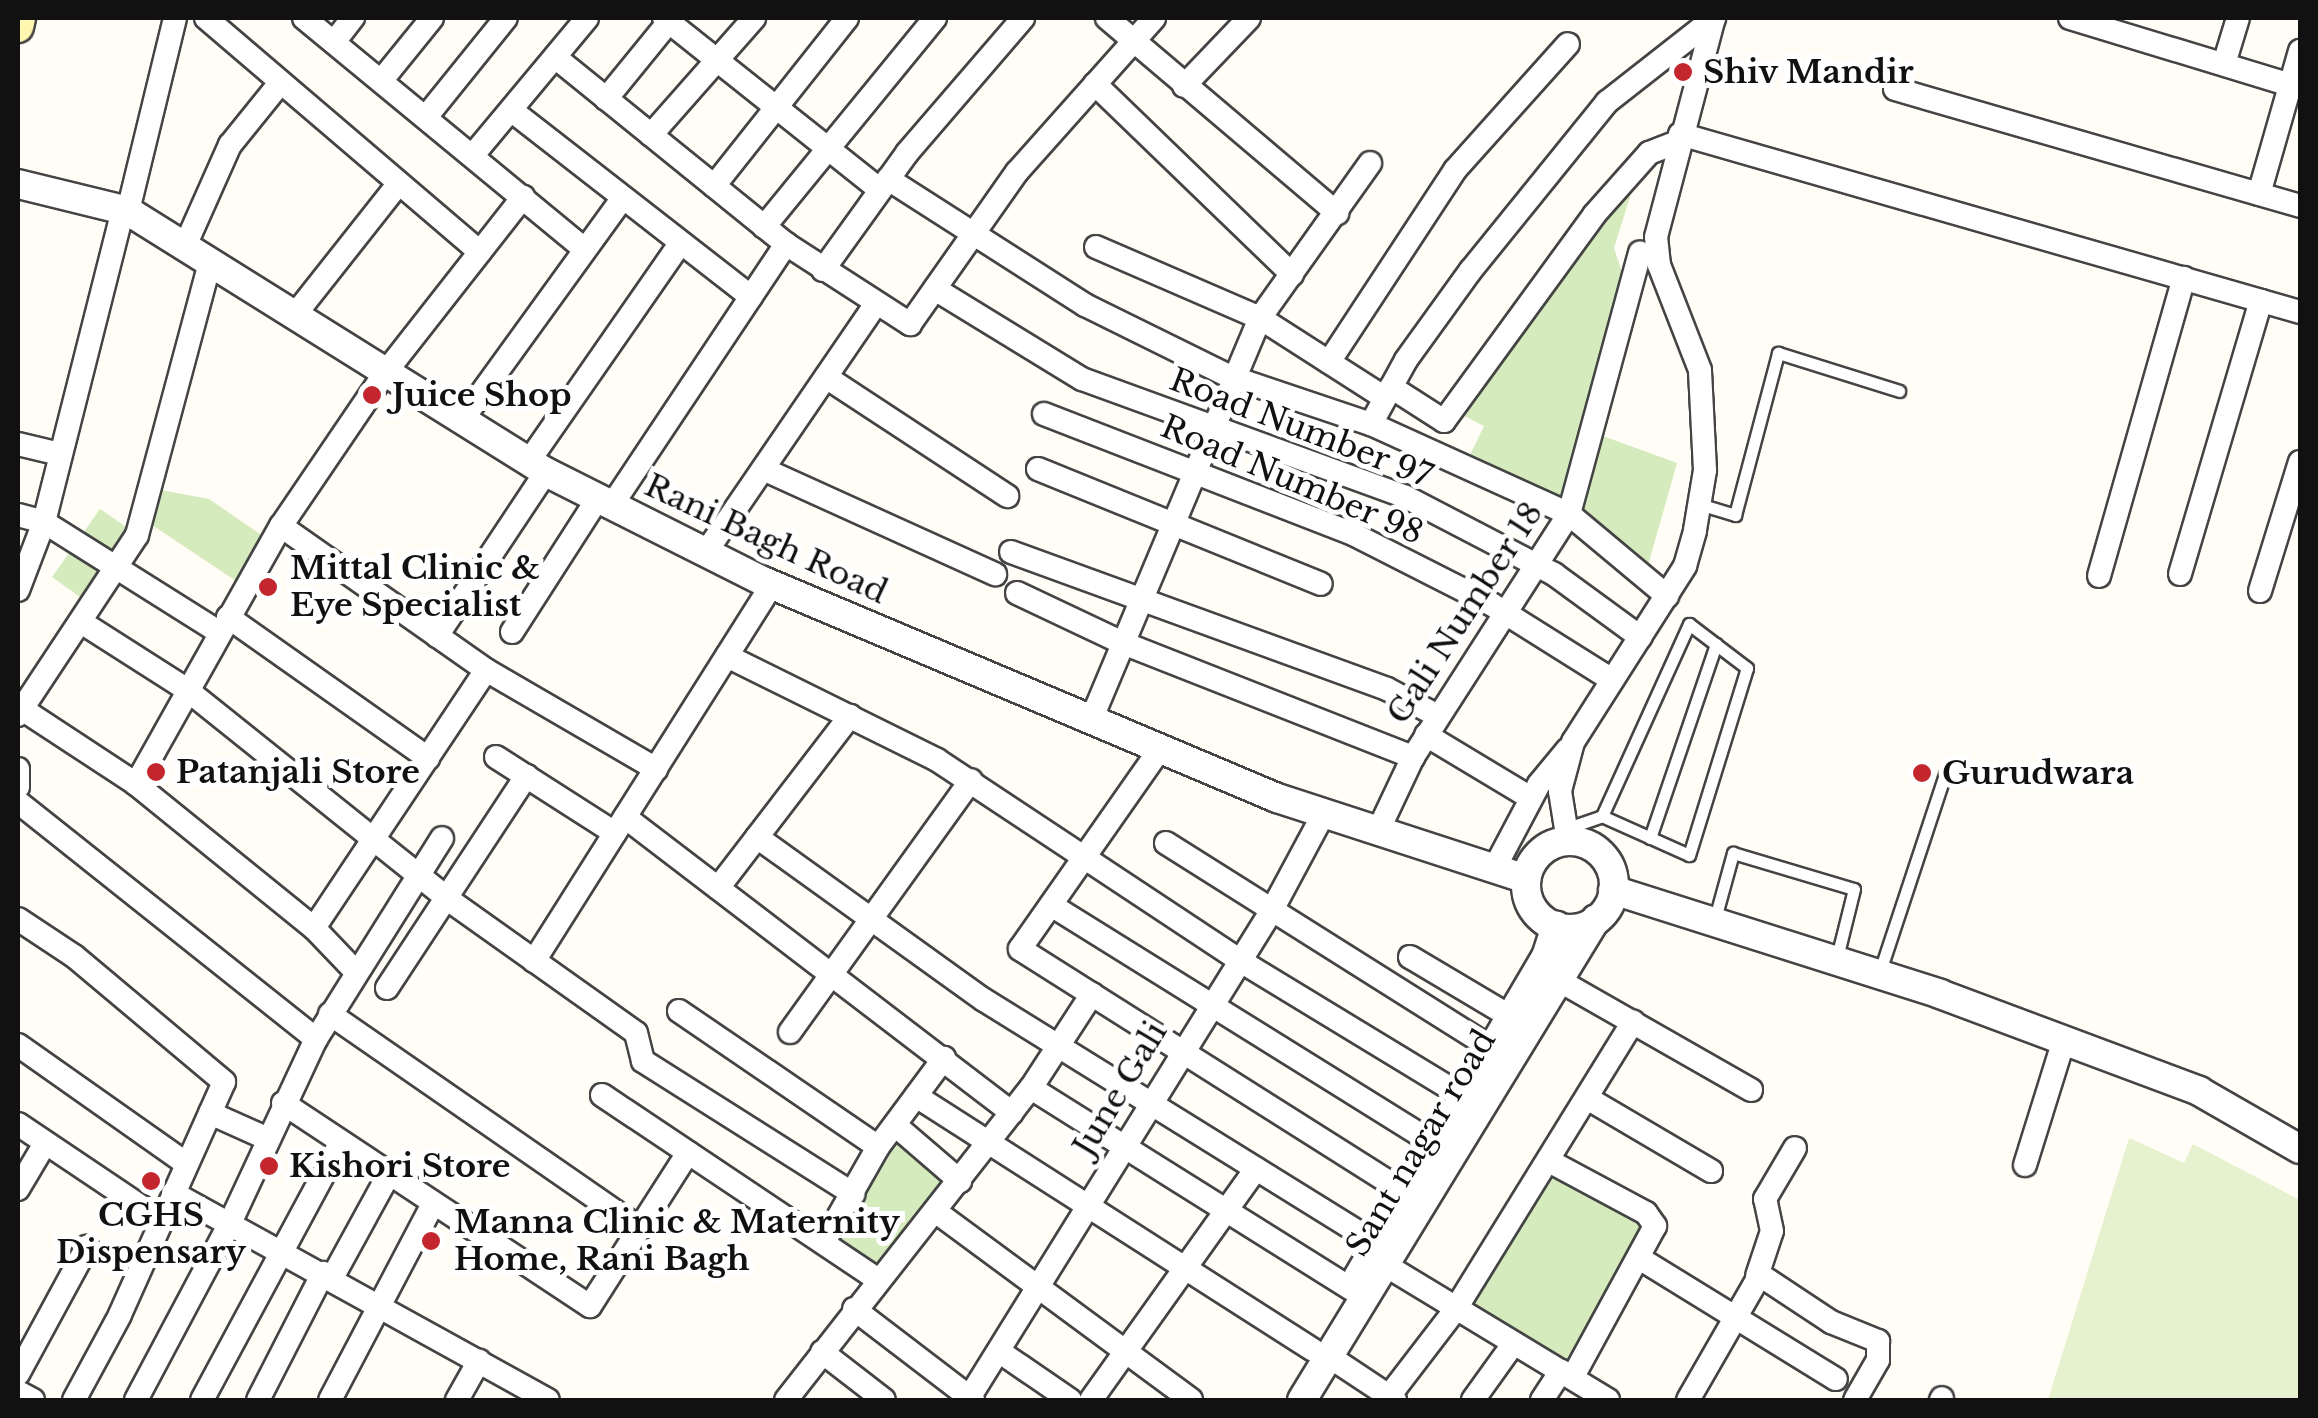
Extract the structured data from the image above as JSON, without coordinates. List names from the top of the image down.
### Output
{
  "streets": {
    "street": [
      "Road Number 97",
      "Road Number 98",
      "Rani Bagh Road",
      "Gali Number 18",
      "June Gali",
      "Sant nagar road"
    ]
  },
  "crossings": [
    ["Road Number 97", "Gali Number 18"],
    ["Road Number 98", "Gali Number 18"],
    ["Rani Bagh Road", "Gali Number 18"],
    ["Rani Bagh Road", "June Gali"],
    ["Rani Bagh Road", "Sant nagar road"]
  ],
  "places": [
    "Shiv Mandir",
    "Juice Shop",
    "Mittal Clinic & Eye Specialist",
    "Patanjali Store",
    "Gurudwara",
    "Kishori Store",
    "CGHS Dispensary",
    "Manna Clinic & Maternity Home, Rani Bagh"
  ]
}
